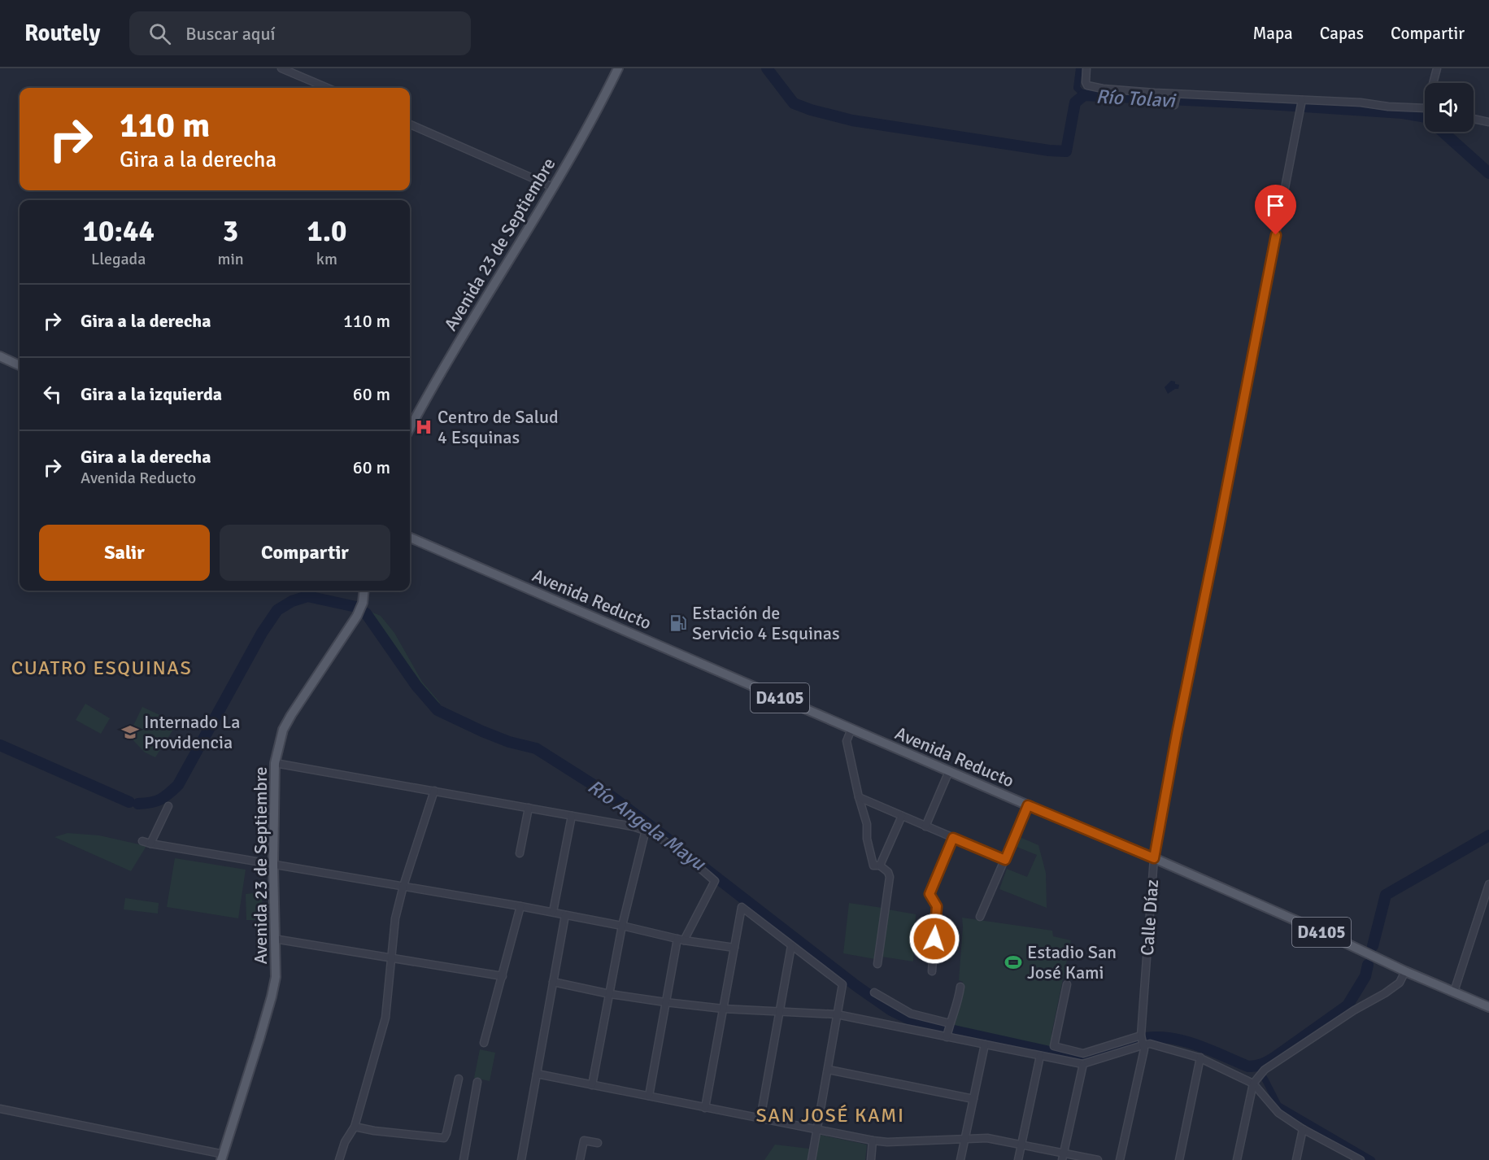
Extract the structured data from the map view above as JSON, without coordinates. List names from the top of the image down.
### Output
{
  "streets": {
    "main road": ["Avenida 23 de Septiembre", "Avenida Reducto", "D4105"],
    "street": ["Calle Díaz"]
  },
  "crossings": [
    ["Avenida Reducto", "Calle Díaz"]
  ],
  "districts": ["CUATRO ESQUINAS", "SAN JOSÉ KAMI"],
  "water": ["Río Tolavi", "Río Angela Mayu"],
  "places": {
    "hospital": ["Centro de Salud 4 Esquinas"],
    "fuel station": ["Estación de Servicio 4 Esquinas"],
    "school or university": ["Internado La Providencia"],
    "sports": ["Estadio San José Kami"]
  },
  "page": {
    "header": "Routely",
    "search": "Buscar aquí",
    "nav": ["Mapa", "Capas", "Compartir"],
    "turn": ["110 m", "Gira a la derecha"],
    "eta": [
      "10:44",
      "Llegada",
      "3",
      "min",
      "1.0",
      "km"
    ],
    "list": [
      {
        "name": "Gira a la derecha",
        "value": "110 m"
      },
      {
        "name": "Gira a la izquierda",
        "value": "60 m"
      },
      {
        "name": "Gira a la derecha",
        "note": "Avenida Reducto",
        "value": "60 m"
      }
    ],
    "buttons": ["Salir", "Compartir"]
  }
}
